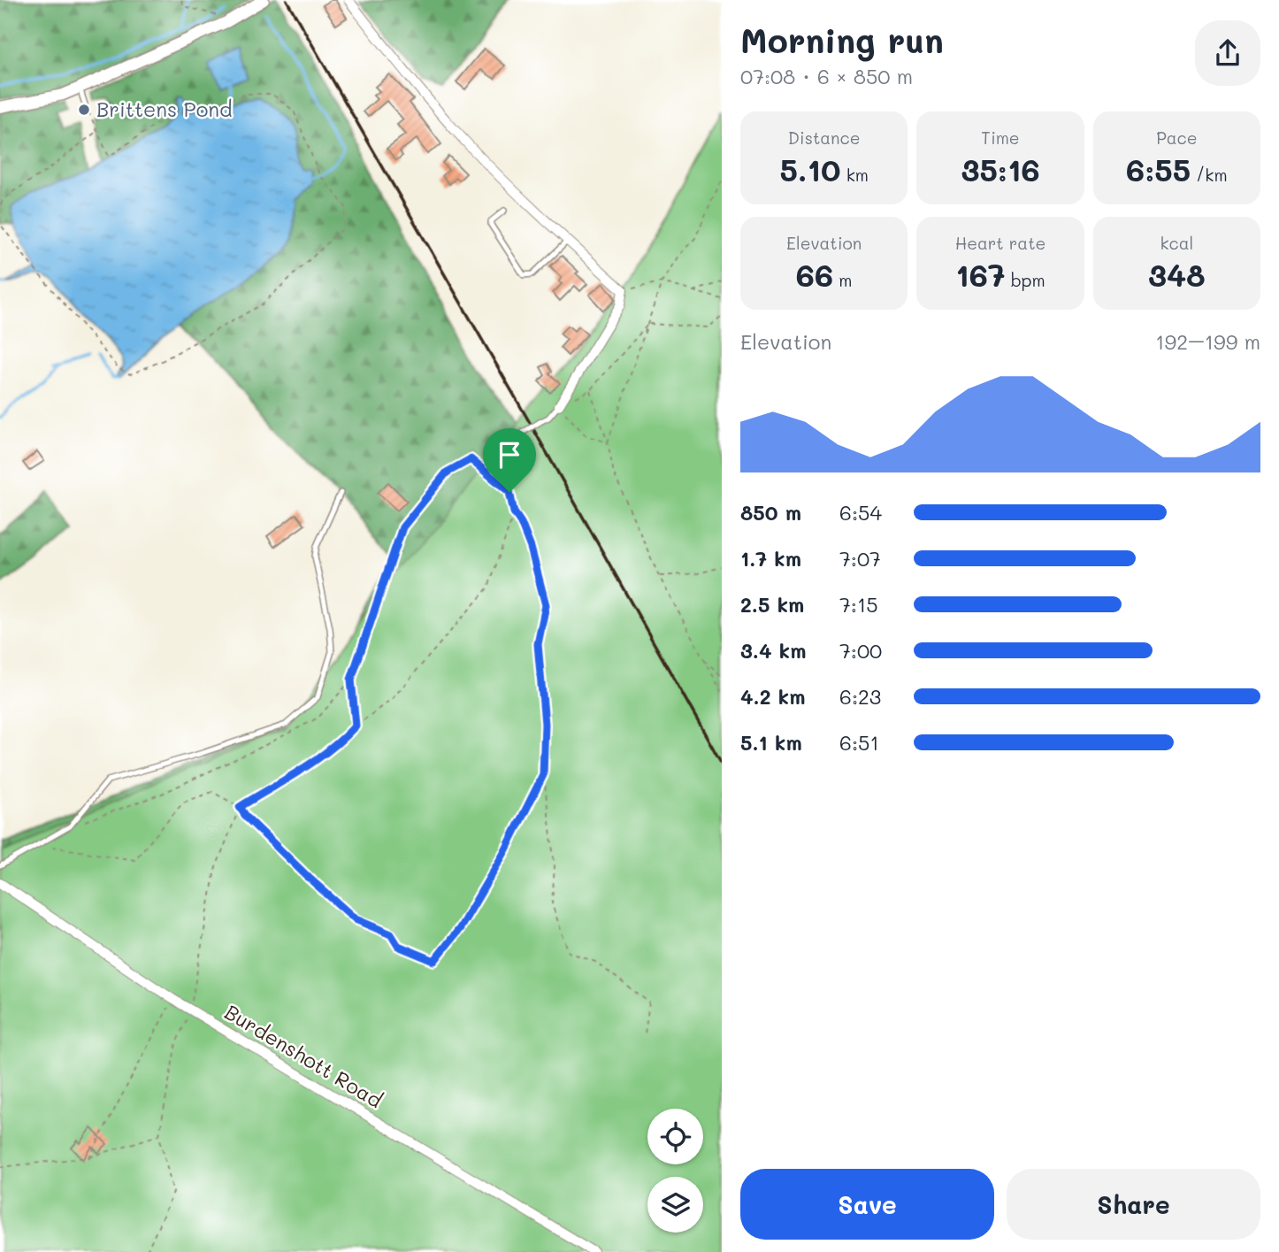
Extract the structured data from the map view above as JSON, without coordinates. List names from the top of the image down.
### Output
{
  "streets": {
    "street": ["Burdenshott Road"]
  },
  "places": ["Brittens Pond"],
  "page": {
    "heading": ["Morning run", "07:08 · 6 × 850 m"],
    "stats": [
      ["Distance", "5.10 km"],
      ["Time", "35:16"],
      ["Pace", "6:55 /km"],
      ["Elevation", "66 m"],
      ["Heart rate", "167 bpm"],
      ["kcal", "348"]
    ],
    "chart": ["Elevation", "192–199 m"],
    "list": [
      {
        "name": "850 m",
        "note": "6:54"
      },
      {
        "name": "1.7 km",
        "note": "7:07"
      },
      {
        "name": "2.5 km",
        "note": "7:15"
      },
      {
        "name": "3.4 km",
        "note": "7:00"
      },
      {
        "name": "4.2 km",
        "note": "6:23"
      },
      {
        "name": "5.1 km",
        "note": "6:51"
      }
    ],
    "buttons": ["Save", "Share"]
  }
}
